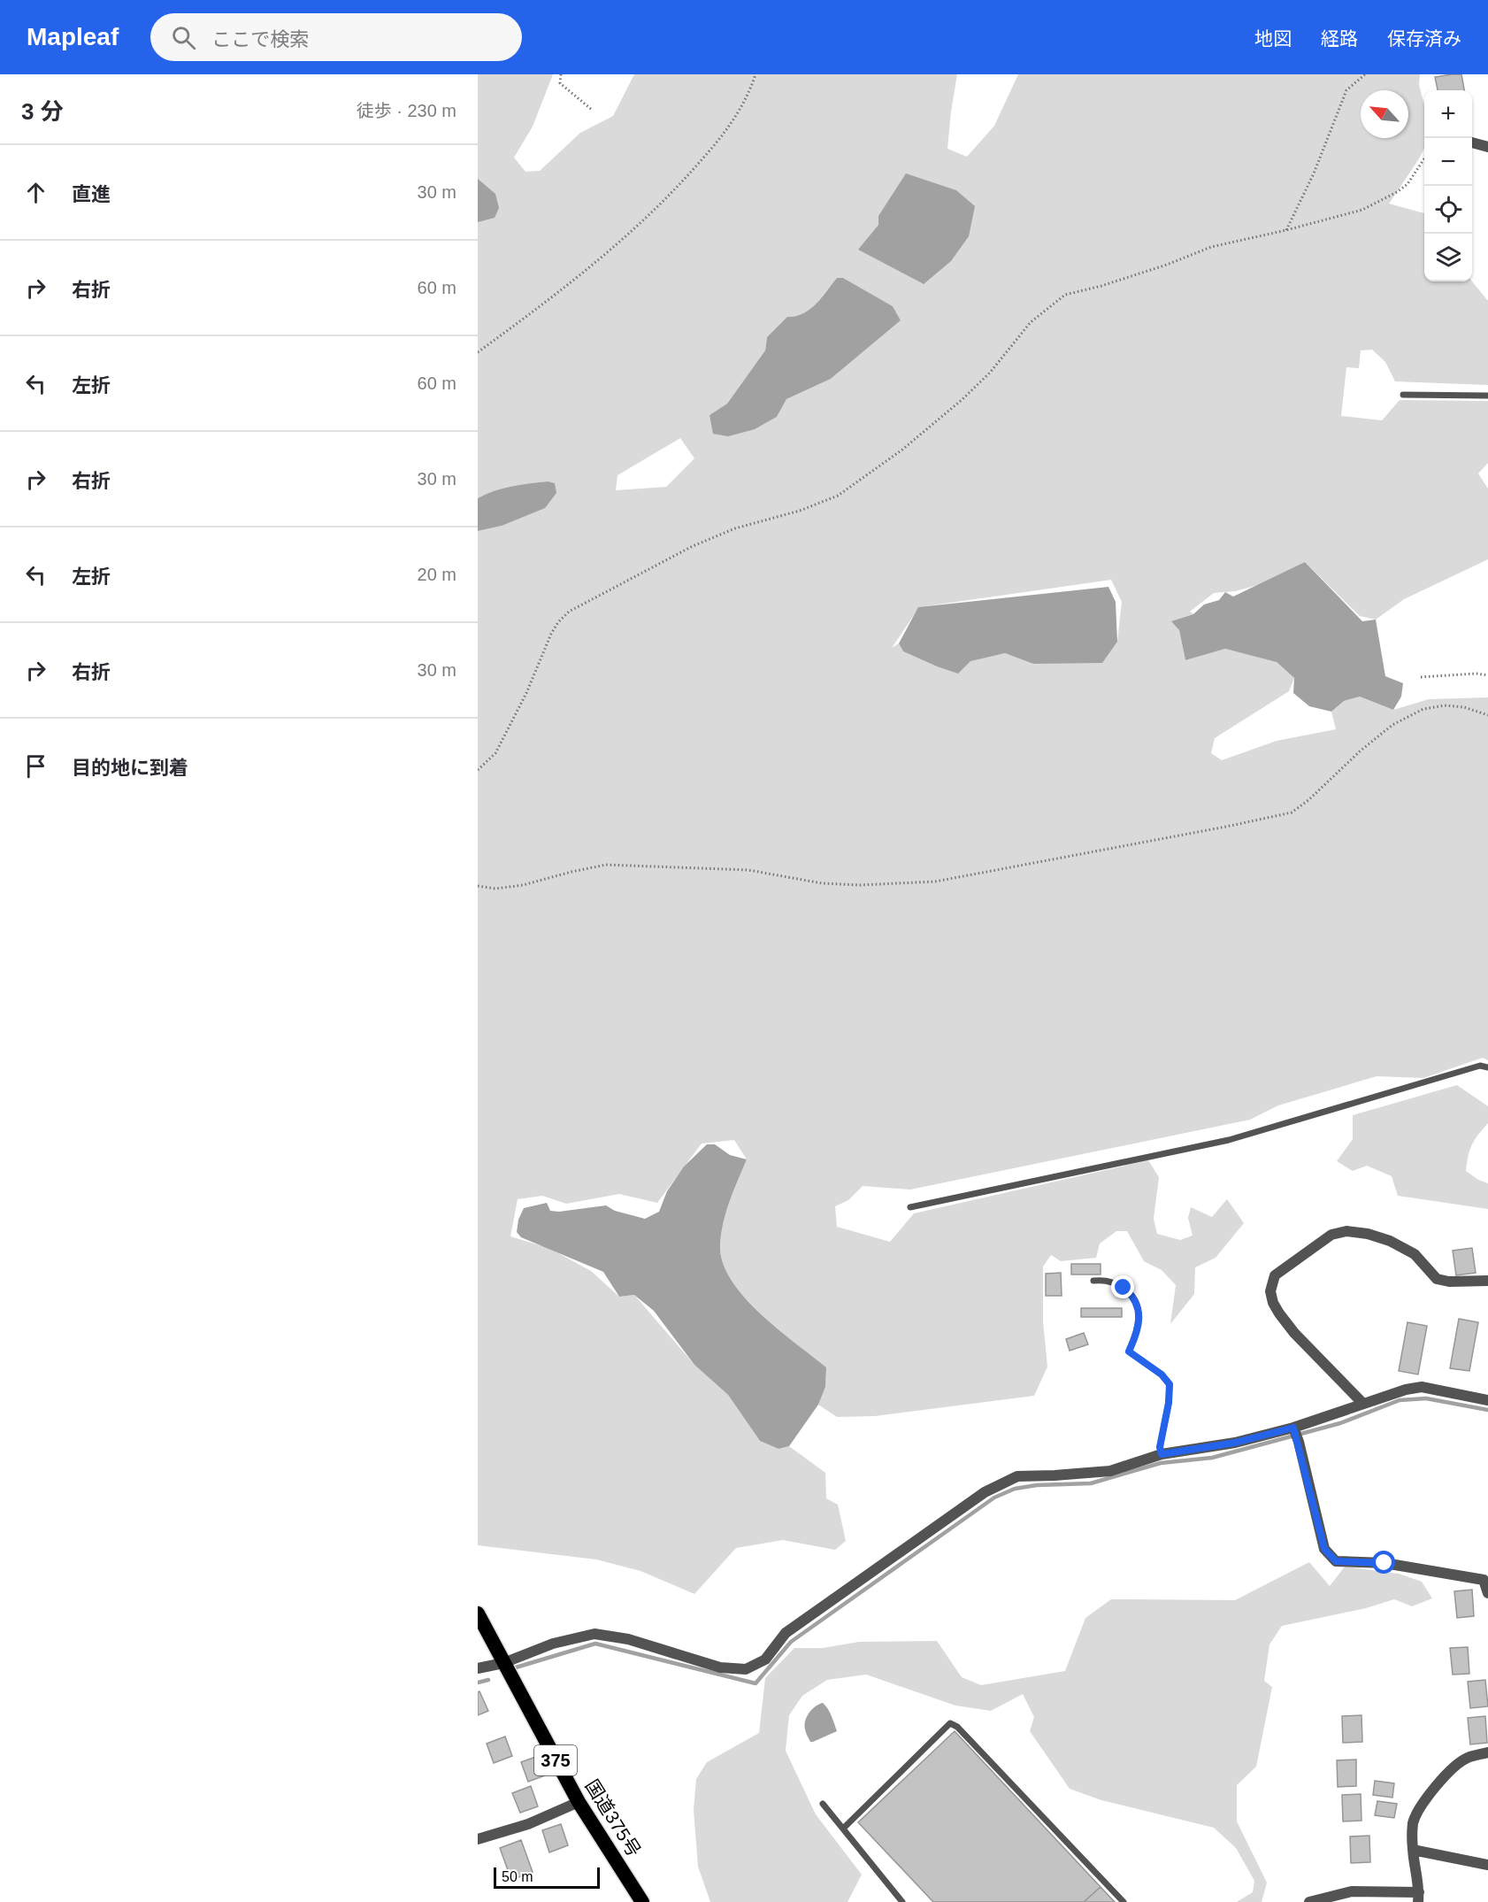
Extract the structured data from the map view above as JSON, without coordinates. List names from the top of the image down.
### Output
{
  "streets": {
    "highway": ["375", "国道375号"]
  },
  "scale_bar": "50 m",
  "north": "top left",
  "page": {
    "header": "Mapleaf",
    "search": "ここで検索",
    "nav": ["地図", "経路", "保存済み"],
    "heading": ["3 分", "徒歩 · 230 m"],
    "map_buttons": ["+", "−"],
    "list": [
      ["直進", "30 m"],
      ["右折", "60 m"],
      ["左折", "60 m"],
      ["右折", "30 m"],
      ["左折", "20 m"],
      ["右折", "30 m"],
      "目的地に到着"
    ],
    "scale": "50 m"
  }
}
